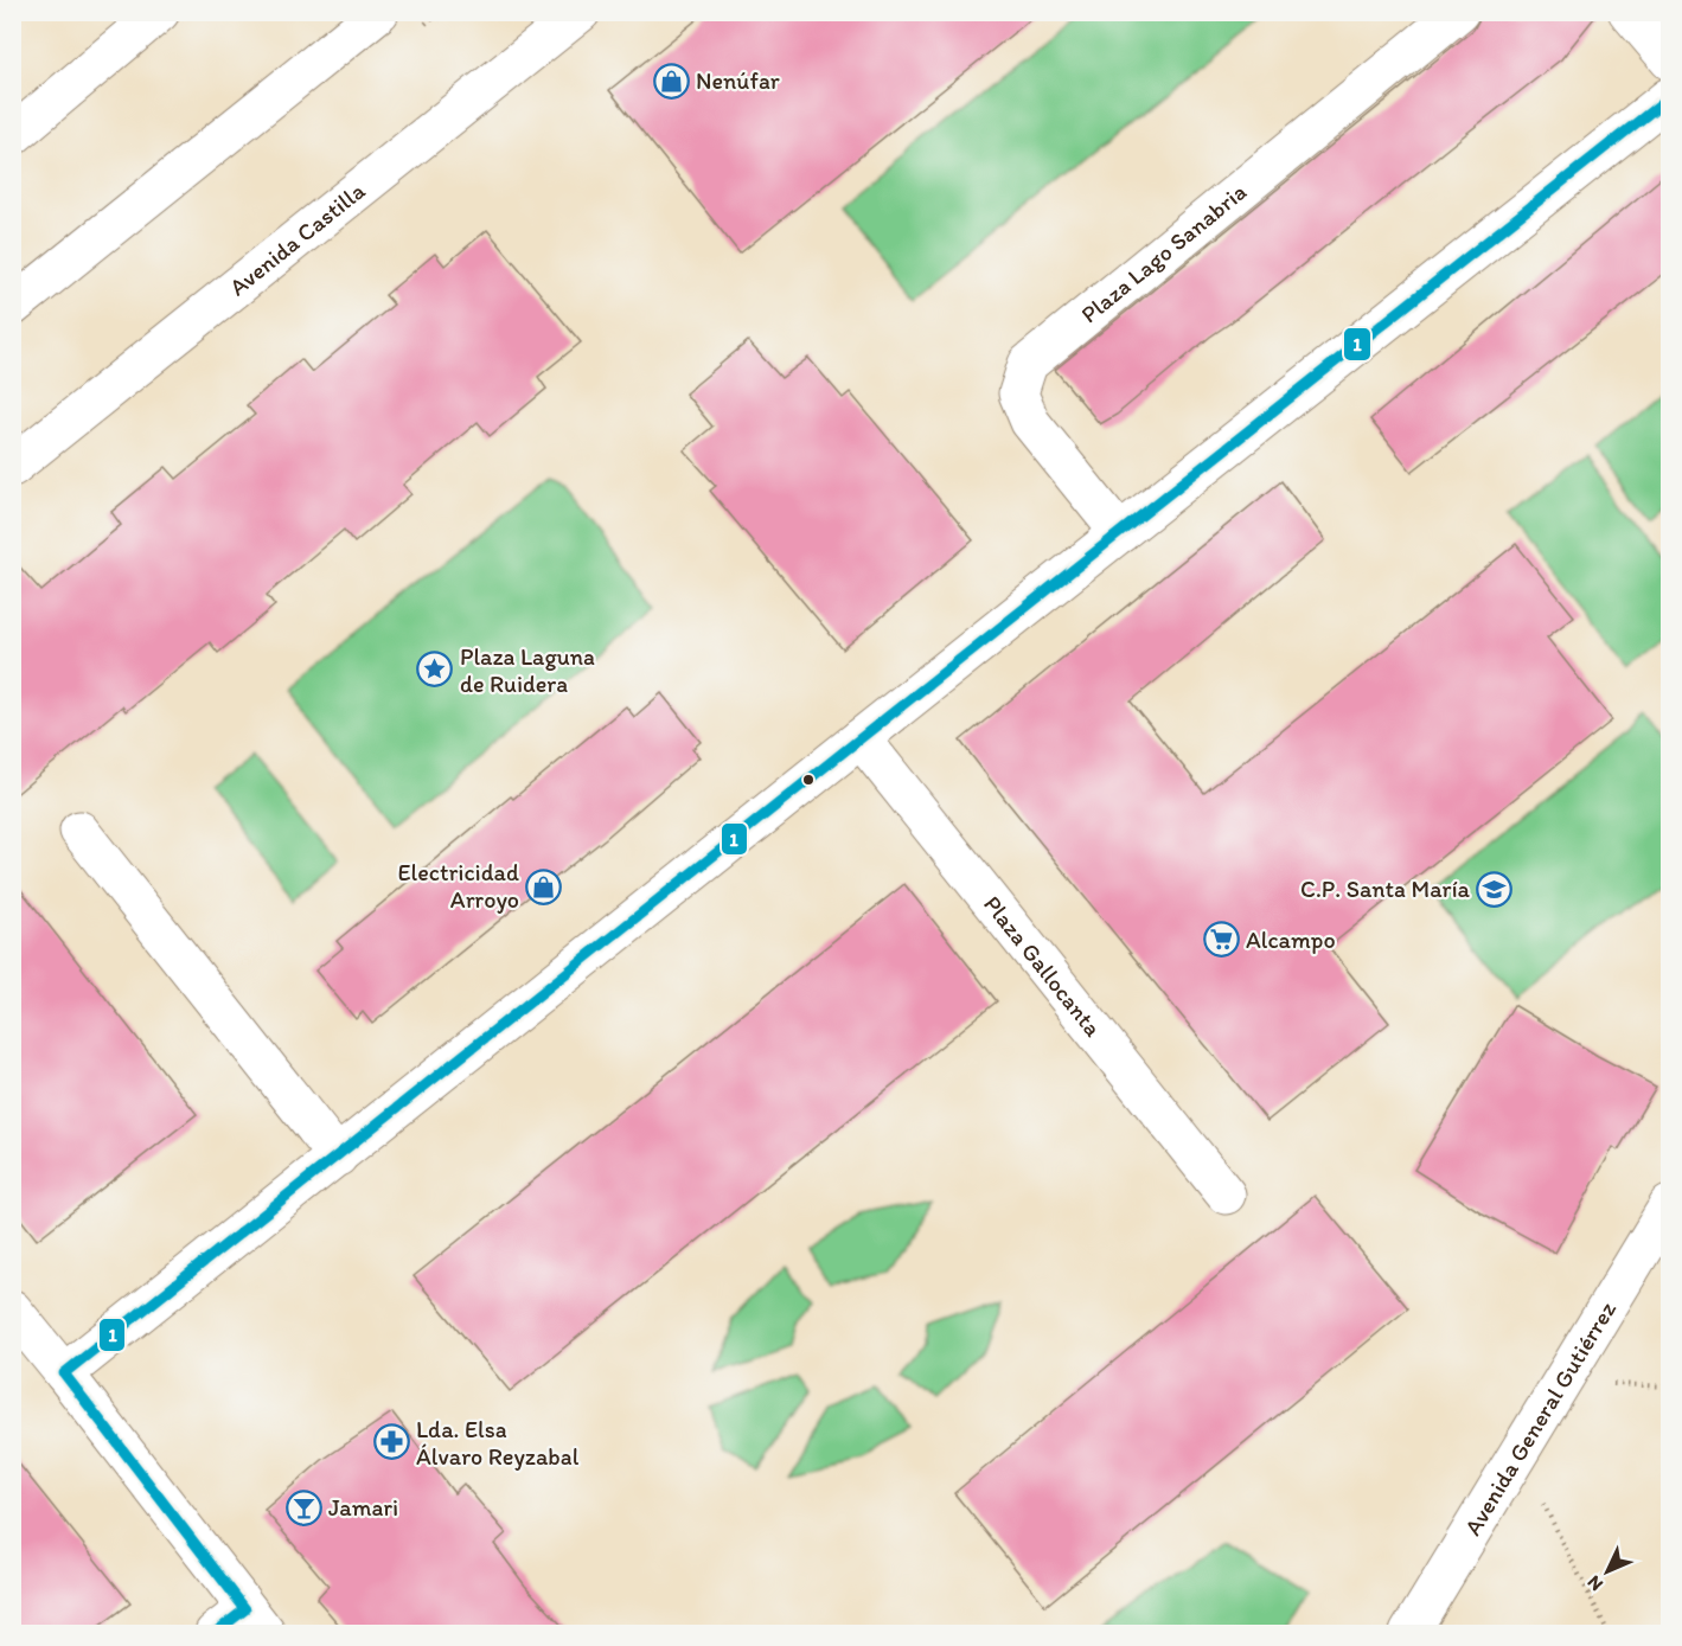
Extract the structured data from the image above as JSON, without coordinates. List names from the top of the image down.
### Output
{
  "streets": {
    "street": [
      "Avenida Castilla",
      "Plaza Lago Sanabria",
      "Plaza Gallocanta",
      "Avenida General Gutiérrez"
    ]
  },
  "places": {
    "shop": ["Nenúfar", "Electricidad Arroyo"],
    "place": ["Plaza Laguna de Ruidera"],
    "school or university": ["C.P. Santa María"],
    "supermarket": ["Alcampo"],
    "pharmacy": ["Lda. Elsa Álvaro Reyzabal"],
    "bar": ["Jamari"]
  },
  "lines": ["transit line 1"],
  "north": "bottom left"
}
